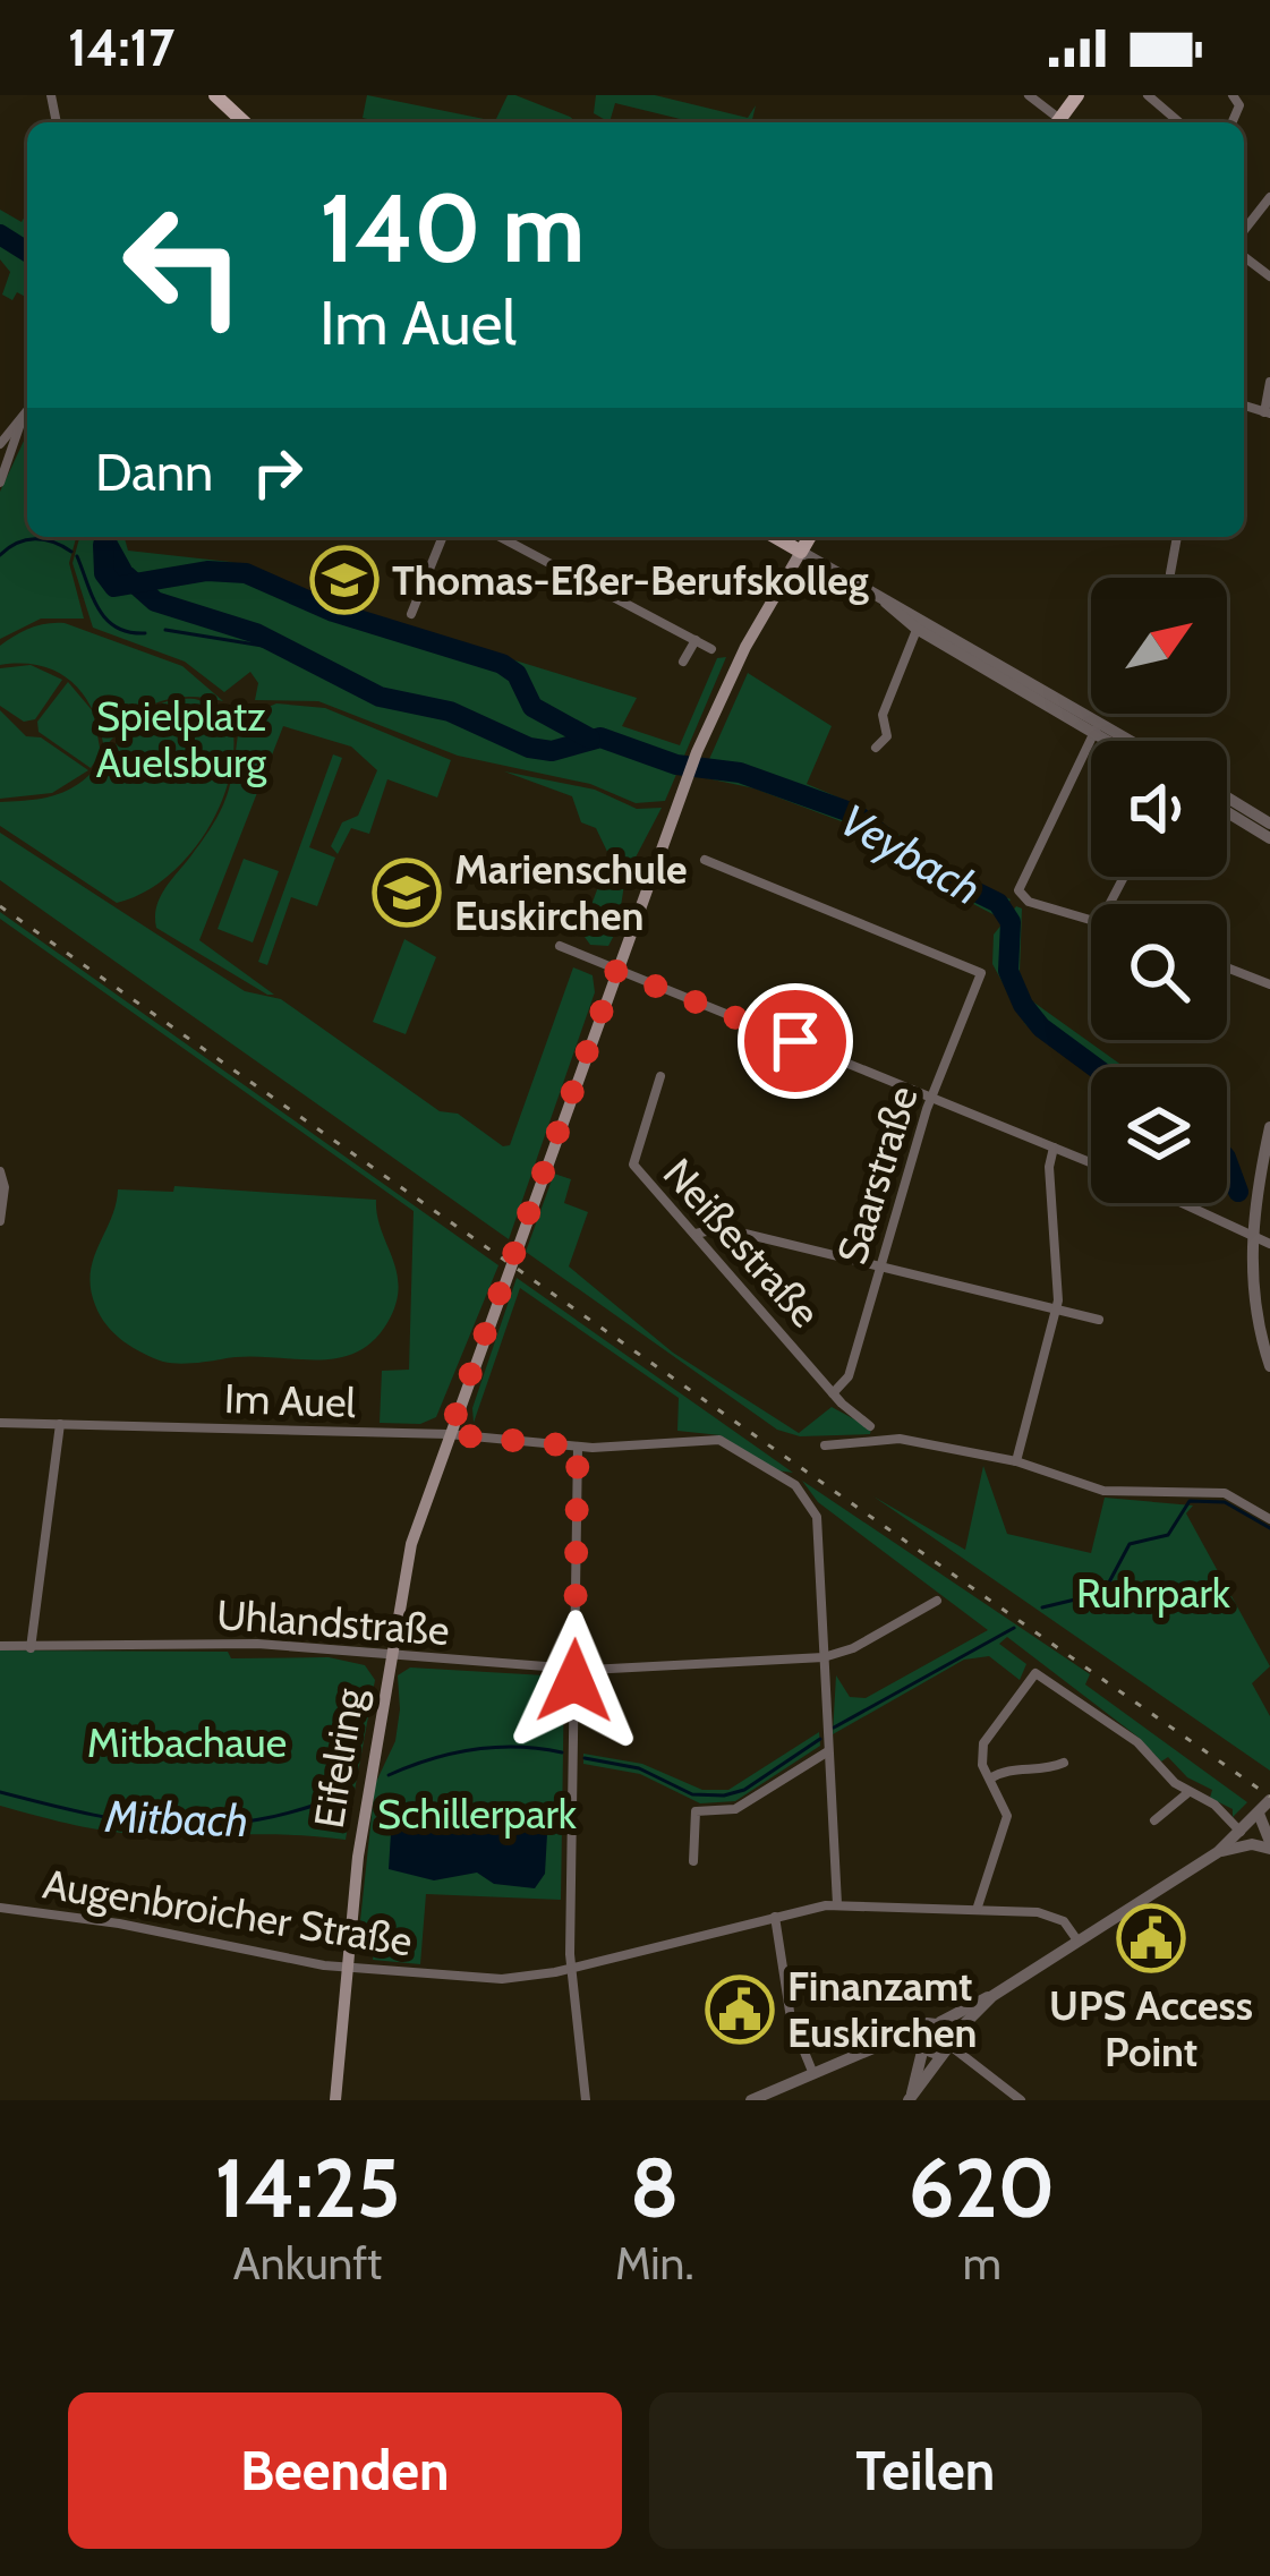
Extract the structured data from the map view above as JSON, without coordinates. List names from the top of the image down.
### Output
{
  "streets": {
    "main road": ["Eifelring"],
    "street": [
      "Saarstraße",
      "Neißestraße",
      "Im Auel",
      "Uhlandstraße",
      "Augenbroicher Straße"
    ]
  },
  "crossings": [
    ["Saarstraße", "Neißestraße"],
    ["Im Auel", "Uhlandstraße"],
    ["Im Auel", "Eifelring"],
    ["Im Auel", "Augenbroicher Straße"],
    ["Uhlandstraße", "Eifelring"],
    ["Eifelring", "Augenbroicher Straße"]
  ],
  "water": ["Veybach", "Mitbach"],
  "parks": [
    "Spielplatz Auelsburg",
    "Ruhrpark",
    "Mitbachaue",
    "Schillerpark"
  ],
  "places": {
    "school or university": ["Thomas-Eßer-Berufskolleg", "Marienschule Euskirchen"],
    "public building": ["UPS Access Point", "Finanzamt Euskirchen"]
  },
  "north": "top right",
  "page": {
    "status": "14:17",
    "turn": ["140 m", "Im Auel"],
    "then": "Dann",
    "eta": [
      "14:25",
      "Ankunft",
      "8",
      "Min.",
      "620",
      "m"
    ],
    "buttons": ["Beenden", "Teilen"]
  }
}
